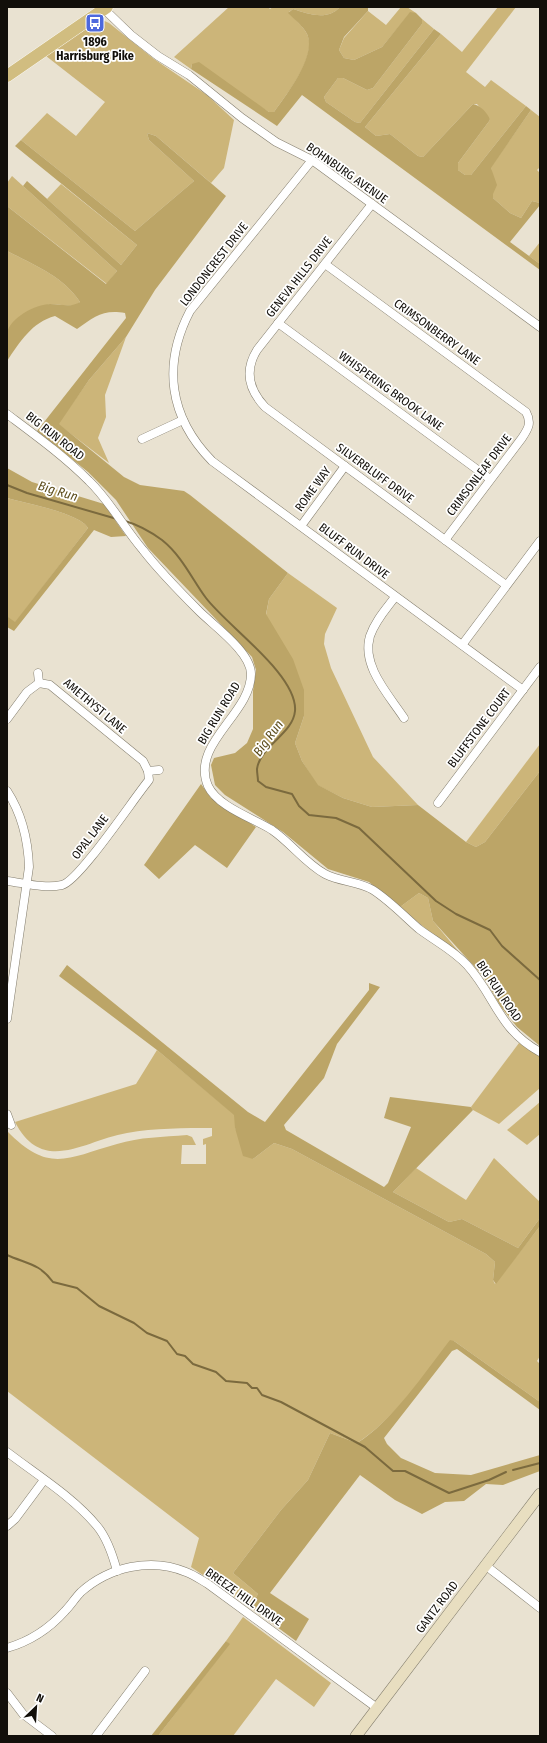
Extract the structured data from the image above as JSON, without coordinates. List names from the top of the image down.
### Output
{
  "streets": {
    "main road": ["GANTZ ROAD"],
    "street": [
      "BOHNBURG AVENUE",
      "LONDONCREST DRIVE",
      "GENEVA HILLS DRIVE",
      "CRIMSONBERRY LANE",
      "WHISPERING BROOK LANE",
      "BIG RUN ROAD",
      "SILVERBLUFF DRIVE",
      "CRIMSONLEAF DRIVE",
      "ROME WAY",
      "BLUFF RUN DRIVE",
      "AMETHYST LANE",
      "BLUFFSTONE COURT",
      "OPAL LANE",
      "BREEZE HILL DRIVE"
    ]
  },
  "crossings": [
    ["BOHNBURG AVENUE", "LONDONCREST DRIVE"],
    ["BOHNBURG AVENUE", "GENEVA HILLS DRIVE"],
    ["LONDONCREST DRIVE", "BLUFF RUN DRIVE"],
    ["GENEVA HILLS DRIVE", "CRIMSONBERRY LANE"],
    ["GENEVA HILLS DRIVE", "WHISPERING BROOK LANE"],
    ["GENEVA HILLS DRIVE", "SILVERBLUFF DRIVE"],
    ["CRIMSONBERRY LANE", "CRIMSONLEAF DRIVE"],
    ["WHISPERING BROOK LANE", "CRIMSONLEAF DRIVE"],
    ["SILVERBLUFF DRIVE", "CRIMSONLEAF DRIVE"],
    ["SILVERBLUFF DRIVE", "ROME WAY"],
    ["ROME WAY", "BLUFF RUN DRIVE"],
    ["BLUFF RUN DRIVE", "BLUFFSTONE COURT"],
    ["AMETHYST LANE", "OPAL LANE"],
    ["BREEZE HILL DRIVE", "GANTZ ROAD"]
  ],
  "water": ["Big Run"],
  "places": {
    "bus stop": ["1896 Harrisburg Pike"]
  },
  "north": "top right"
}
